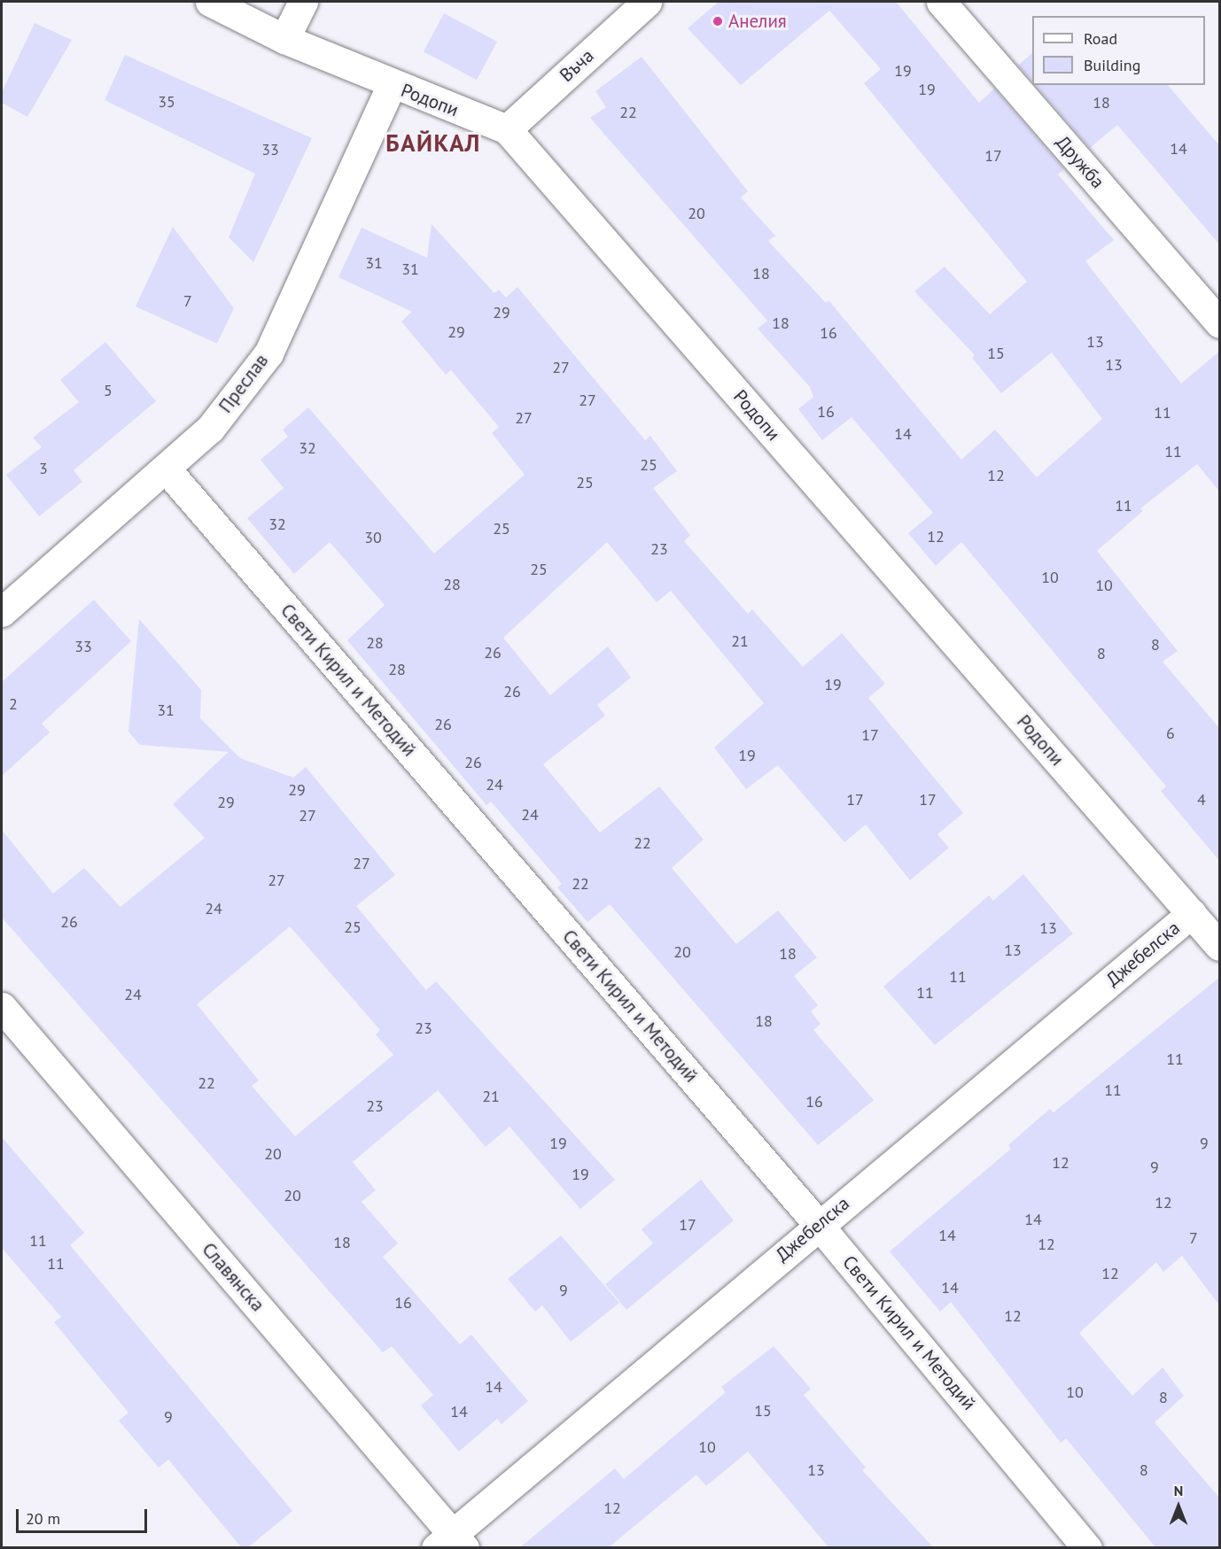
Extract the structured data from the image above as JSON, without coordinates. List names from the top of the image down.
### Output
{
  "streets": {
    "street": [
      "Въча",
      "Родопи",
      "Дружба",
      "Преслав",
      "Свети Кирил и Методий",
      "Джебелска",
      "Славянска"
    ]
  },
  "crossings": [
    ["Въча", "Родопи"],
    ["Родопи", "Преслав"],
    ["Родопи", "Джебелска"],
    ["Преслав", "Свети Кирил и Методий"],
    ["Свети Кирил и Методий", "Джебелска"],
    ["Джебелска", "Славянска"]
  ],
  "districts": ["БАЙКАЛ"],
  "places": ["Анелия"],
  "house_numbers": [
    "19",
    "19",
    "35",
    "18",
    "22",
    "14",
    "33",
    "17",
    "20",
    "31",
    "31",
    "18",
    "7",
    "29",
    "18",
    "29",
    "16",
    "13",
    "15",
    "13",
    "27",
    "5",
    "27",
    "16",
    "11",
    "27",
    "14",
    "32",
    "11",
    "25",
    "3",
    "12",
    "25",
    "11",
    "32",
    "25",
    "12",
    "30",
    "23",
    "25",
    "10",
    "28",
    "10",
    "21",
    "28",
    "8",
    "33",
    "26",
    "8",
    "28",
    "19",
    "26",
    "2",
    "31",
    "26",
    "6",
    "17",
    "19",
    "26",
    "24",
    "29",
    "17",
    "17",
    "4",
    "29",
    "24",
    "27",
    "22",
    "27",
    "27",
    "22",
    "24",
    "26",
    "25",
    "13",
    "13",
    "20",
    "18",
    "11",
    "11",
    "24",
    "18",
    "23",
    "11",
    "22",
    "11",
    "21",
    "16",
    "23",
    "19",
    "9",
    "20",
    "12",
    "9",
    "19",
    "20",
    "12",
    "14",
    "17",
    "14",
    "7",
    "11",
    "18",
    "12",
    "11",
    "12",
    "14",
    "9",
    "16",
    "12",
    "14",
    "10",
    "8",
    "15",
    "14",
    "9",
    "10",
    "13",
    "8",
    "12"
  ],
  "legend": ["Road", "Building"],
  "scale_bar": "20 m",
  "north": "top"
}
